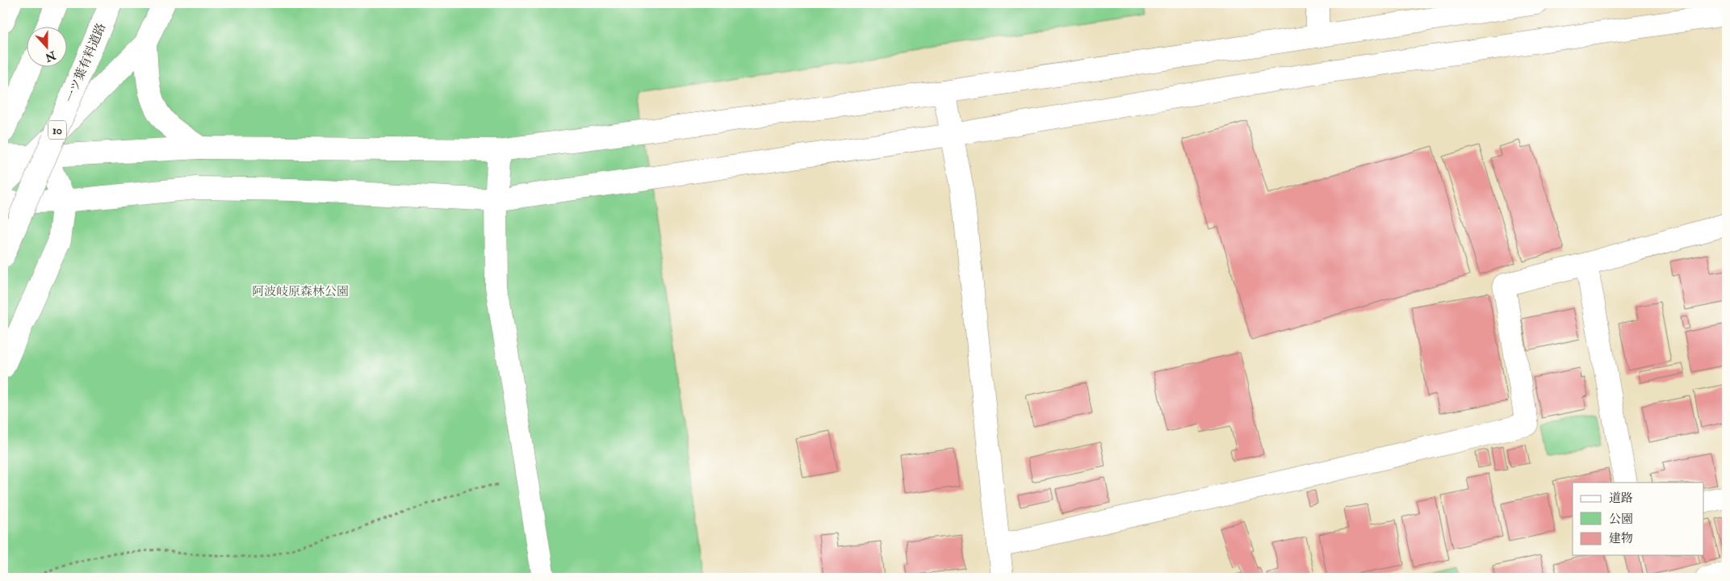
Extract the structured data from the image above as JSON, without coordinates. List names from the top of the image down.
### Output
{
  "streets": {
    "street": ["一ツ葉有料道路", "10"]
  },
  "parks": ["阿波岐原森林公園"],
  "legend": ["道路", "公園", "建物"],
  "north": "bottom"
}
